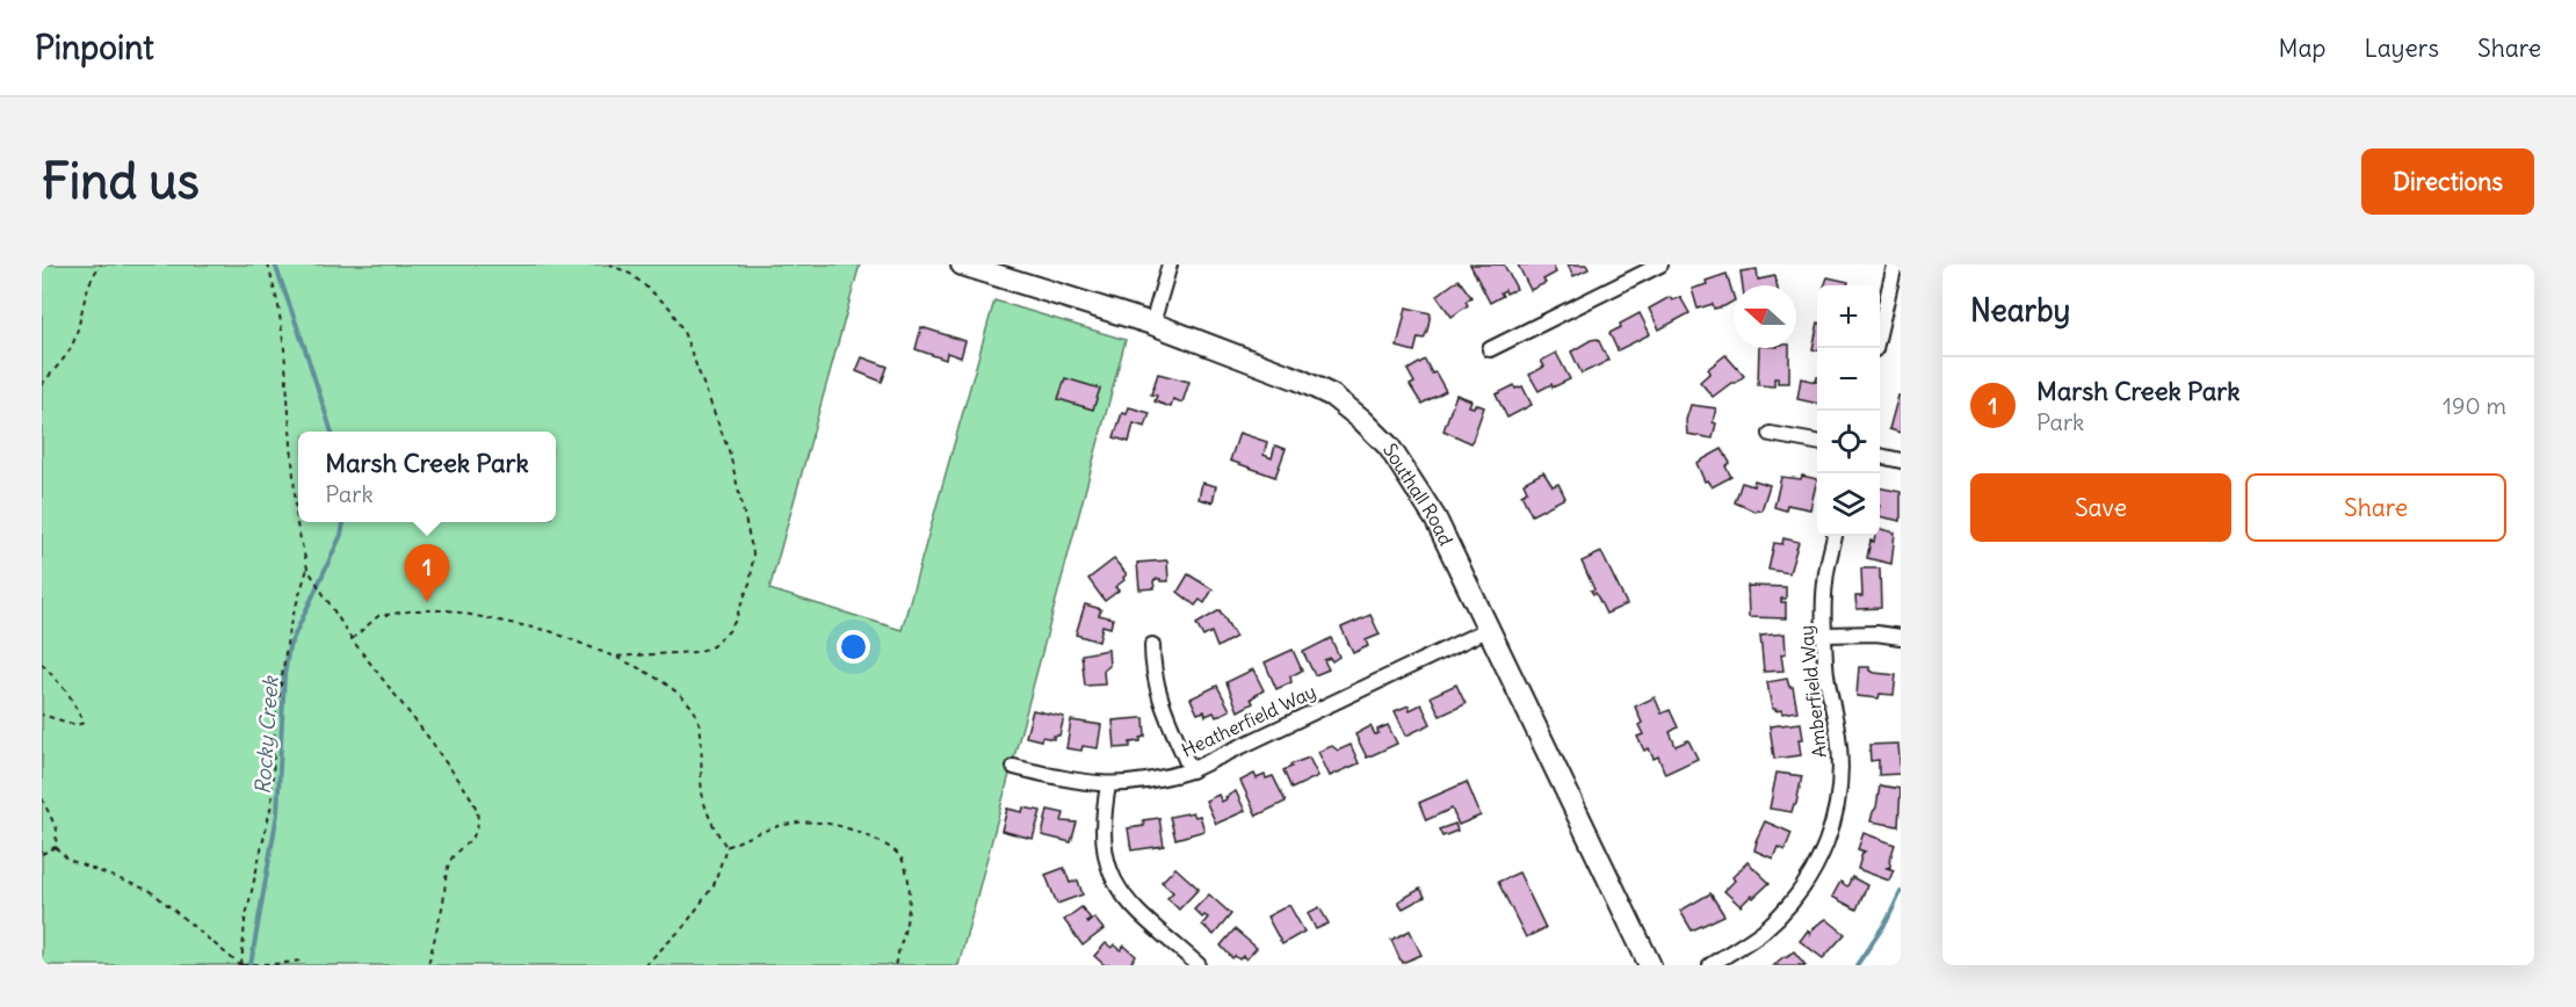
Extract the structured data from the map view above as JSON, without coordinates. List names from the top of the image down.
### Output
{
  "streets": {
    "street": ["Southall Road", "Amberfield Way", "Heatherfield Way"]
  },
  "crossings": [
    ["Southall Road", "Heatherfield Way"]
  ],
  "water": ["Rocky Creek"],
  "north": "left",
  "page": {
    "header": "Pinpoint",
    "nav": ["Map", "Layers", "Share"],
    "buttons": [
      "Directions",
      ["Save", "Share"]
    ],
    "title": "Find us",
    "heading": "Nearby",
    "map_buttons": ["+", "−"],
    "list": [
      {
        "mark": "1",
        "name": "Marsh Creek Park",
        "note": "Park",
        "value": "190 m"
      }
    ],
    "popup": ["Marsh Creek Park", "Park"],
    "pins": "1"
  }
}
